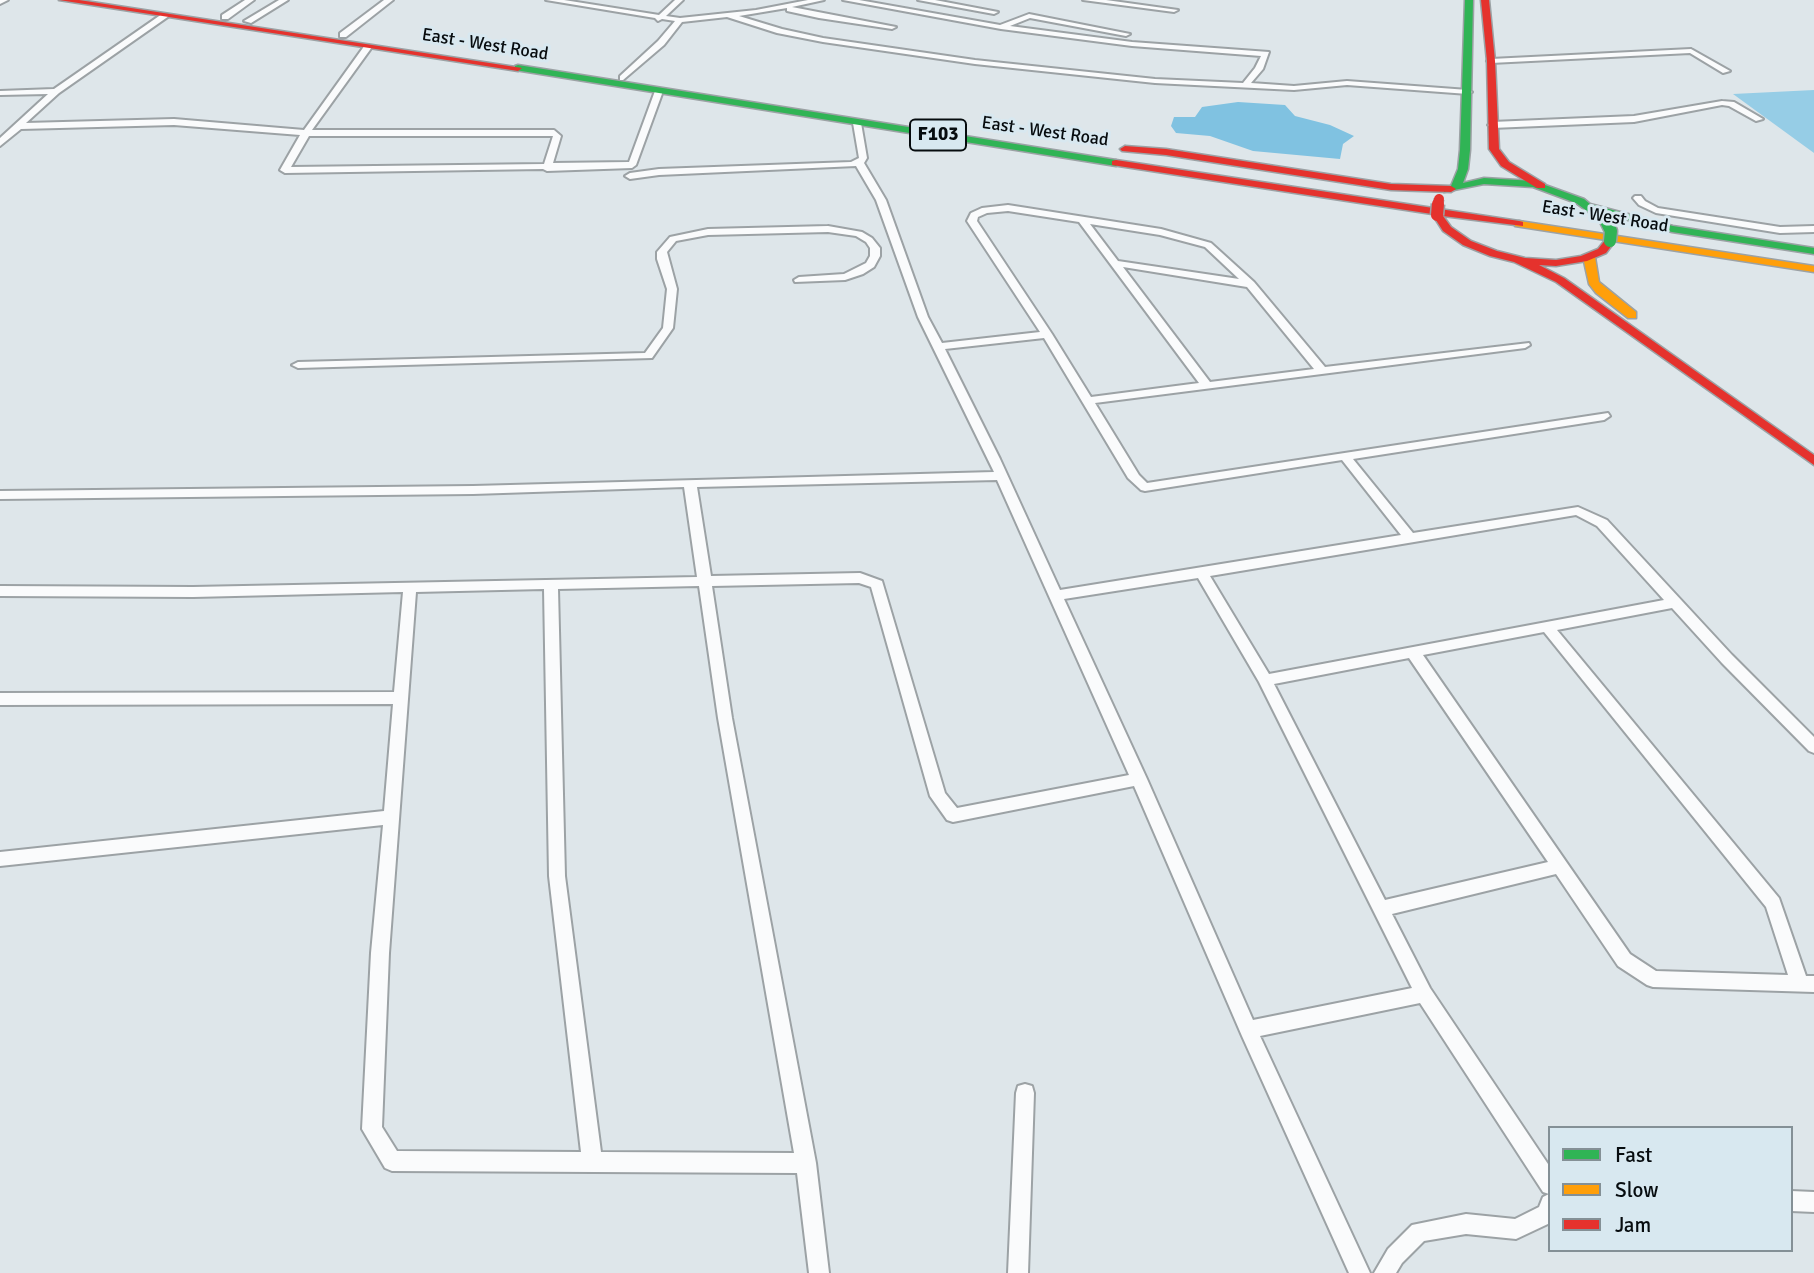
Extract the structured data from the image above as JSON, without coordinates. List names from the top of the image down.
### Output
{
  "streets": {
    "main road": ["East - West Road", "F103"]
  },
  "legend": ["Fast", "Slow", "Jam"]
}
